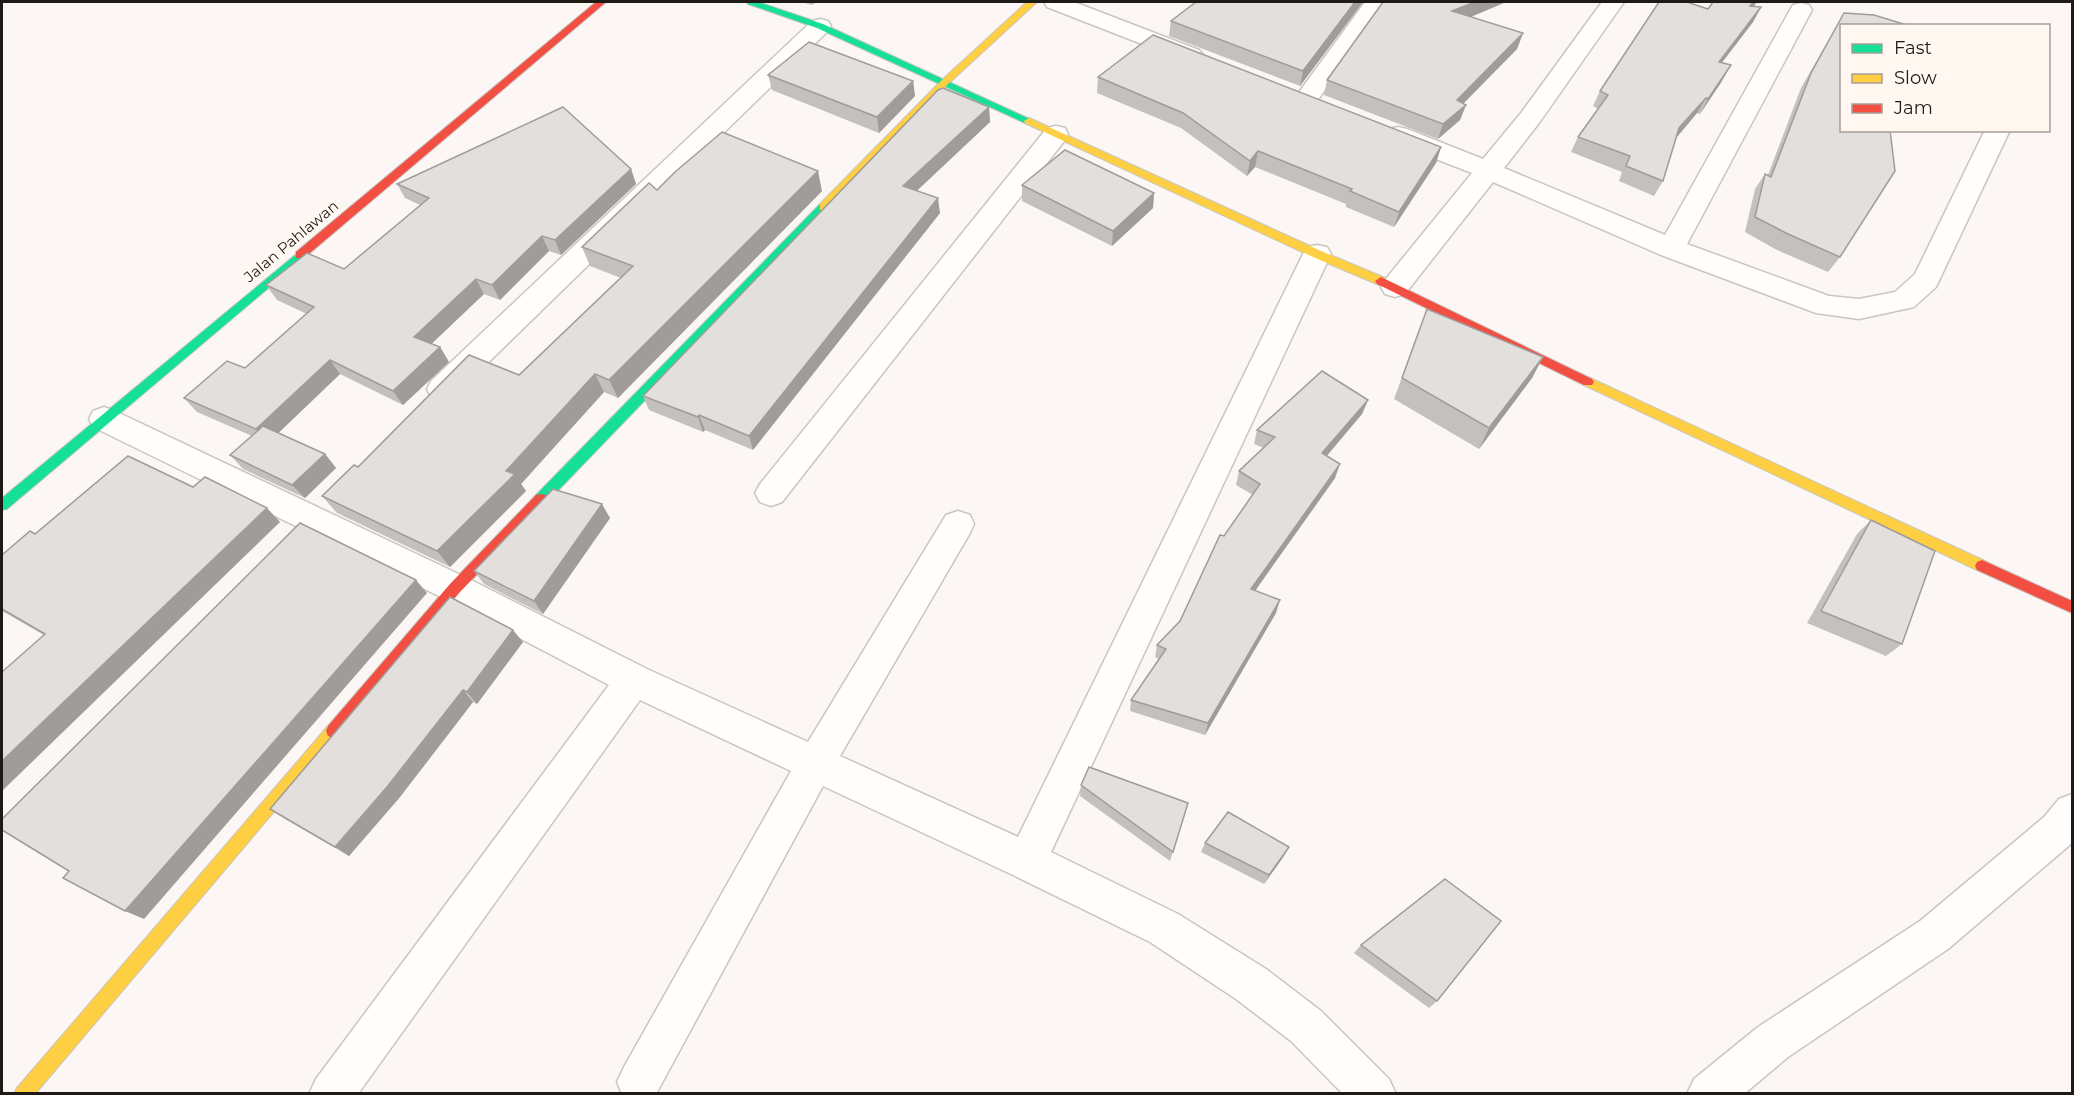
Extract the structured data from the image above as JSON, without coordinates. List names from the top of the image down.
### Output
{
  "streets": {
    "main road": ["Jalan Pahlawan"]
  },
  "legend": ["Fast", "Slow", "Jam"]
}
